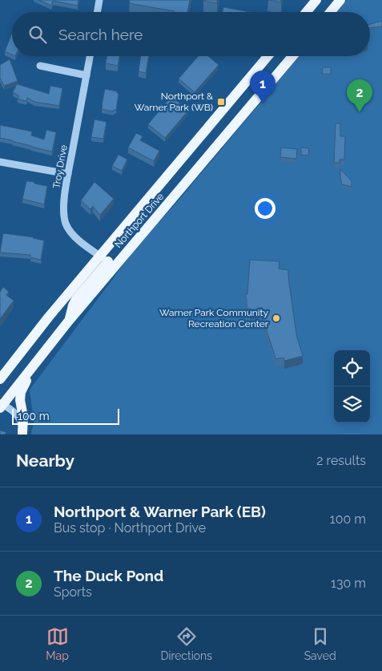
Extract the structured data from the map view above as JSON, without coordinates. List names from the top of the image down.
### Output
{
  "streets": {
    "main road": ["Northport Drive"],
    "street": ["Troy Drive"]
  },
  "crossings": [
    ["Troy Drive", "Northport Drive"]
  ],
  "places": {
    "transit": ["Northport & Warner Park (WB)"],
    "other": ["Warner Park Community Recreation Center"]
  },
  "scale_bar": "100 m",
  "page": {
    "search": "Search here",
    "pins": ["1", "2"],
    "scale": "100 m",
    "heading": ["Nearby", "2 results"],
    "list": [
      {
        "mark": "1",
        "name": "Northport & Warner Park (EB)",
        "note": "Bus stop · Northport Drive",
        "value": "100 m"
      },
      {
        "mark": "2",
        "name": "The Duck Pond",
        "note": "Sports",
        "value": "130 m"
      }
    ],
    "nav": ["Map", "Directions", "Saved"]
  }
}
